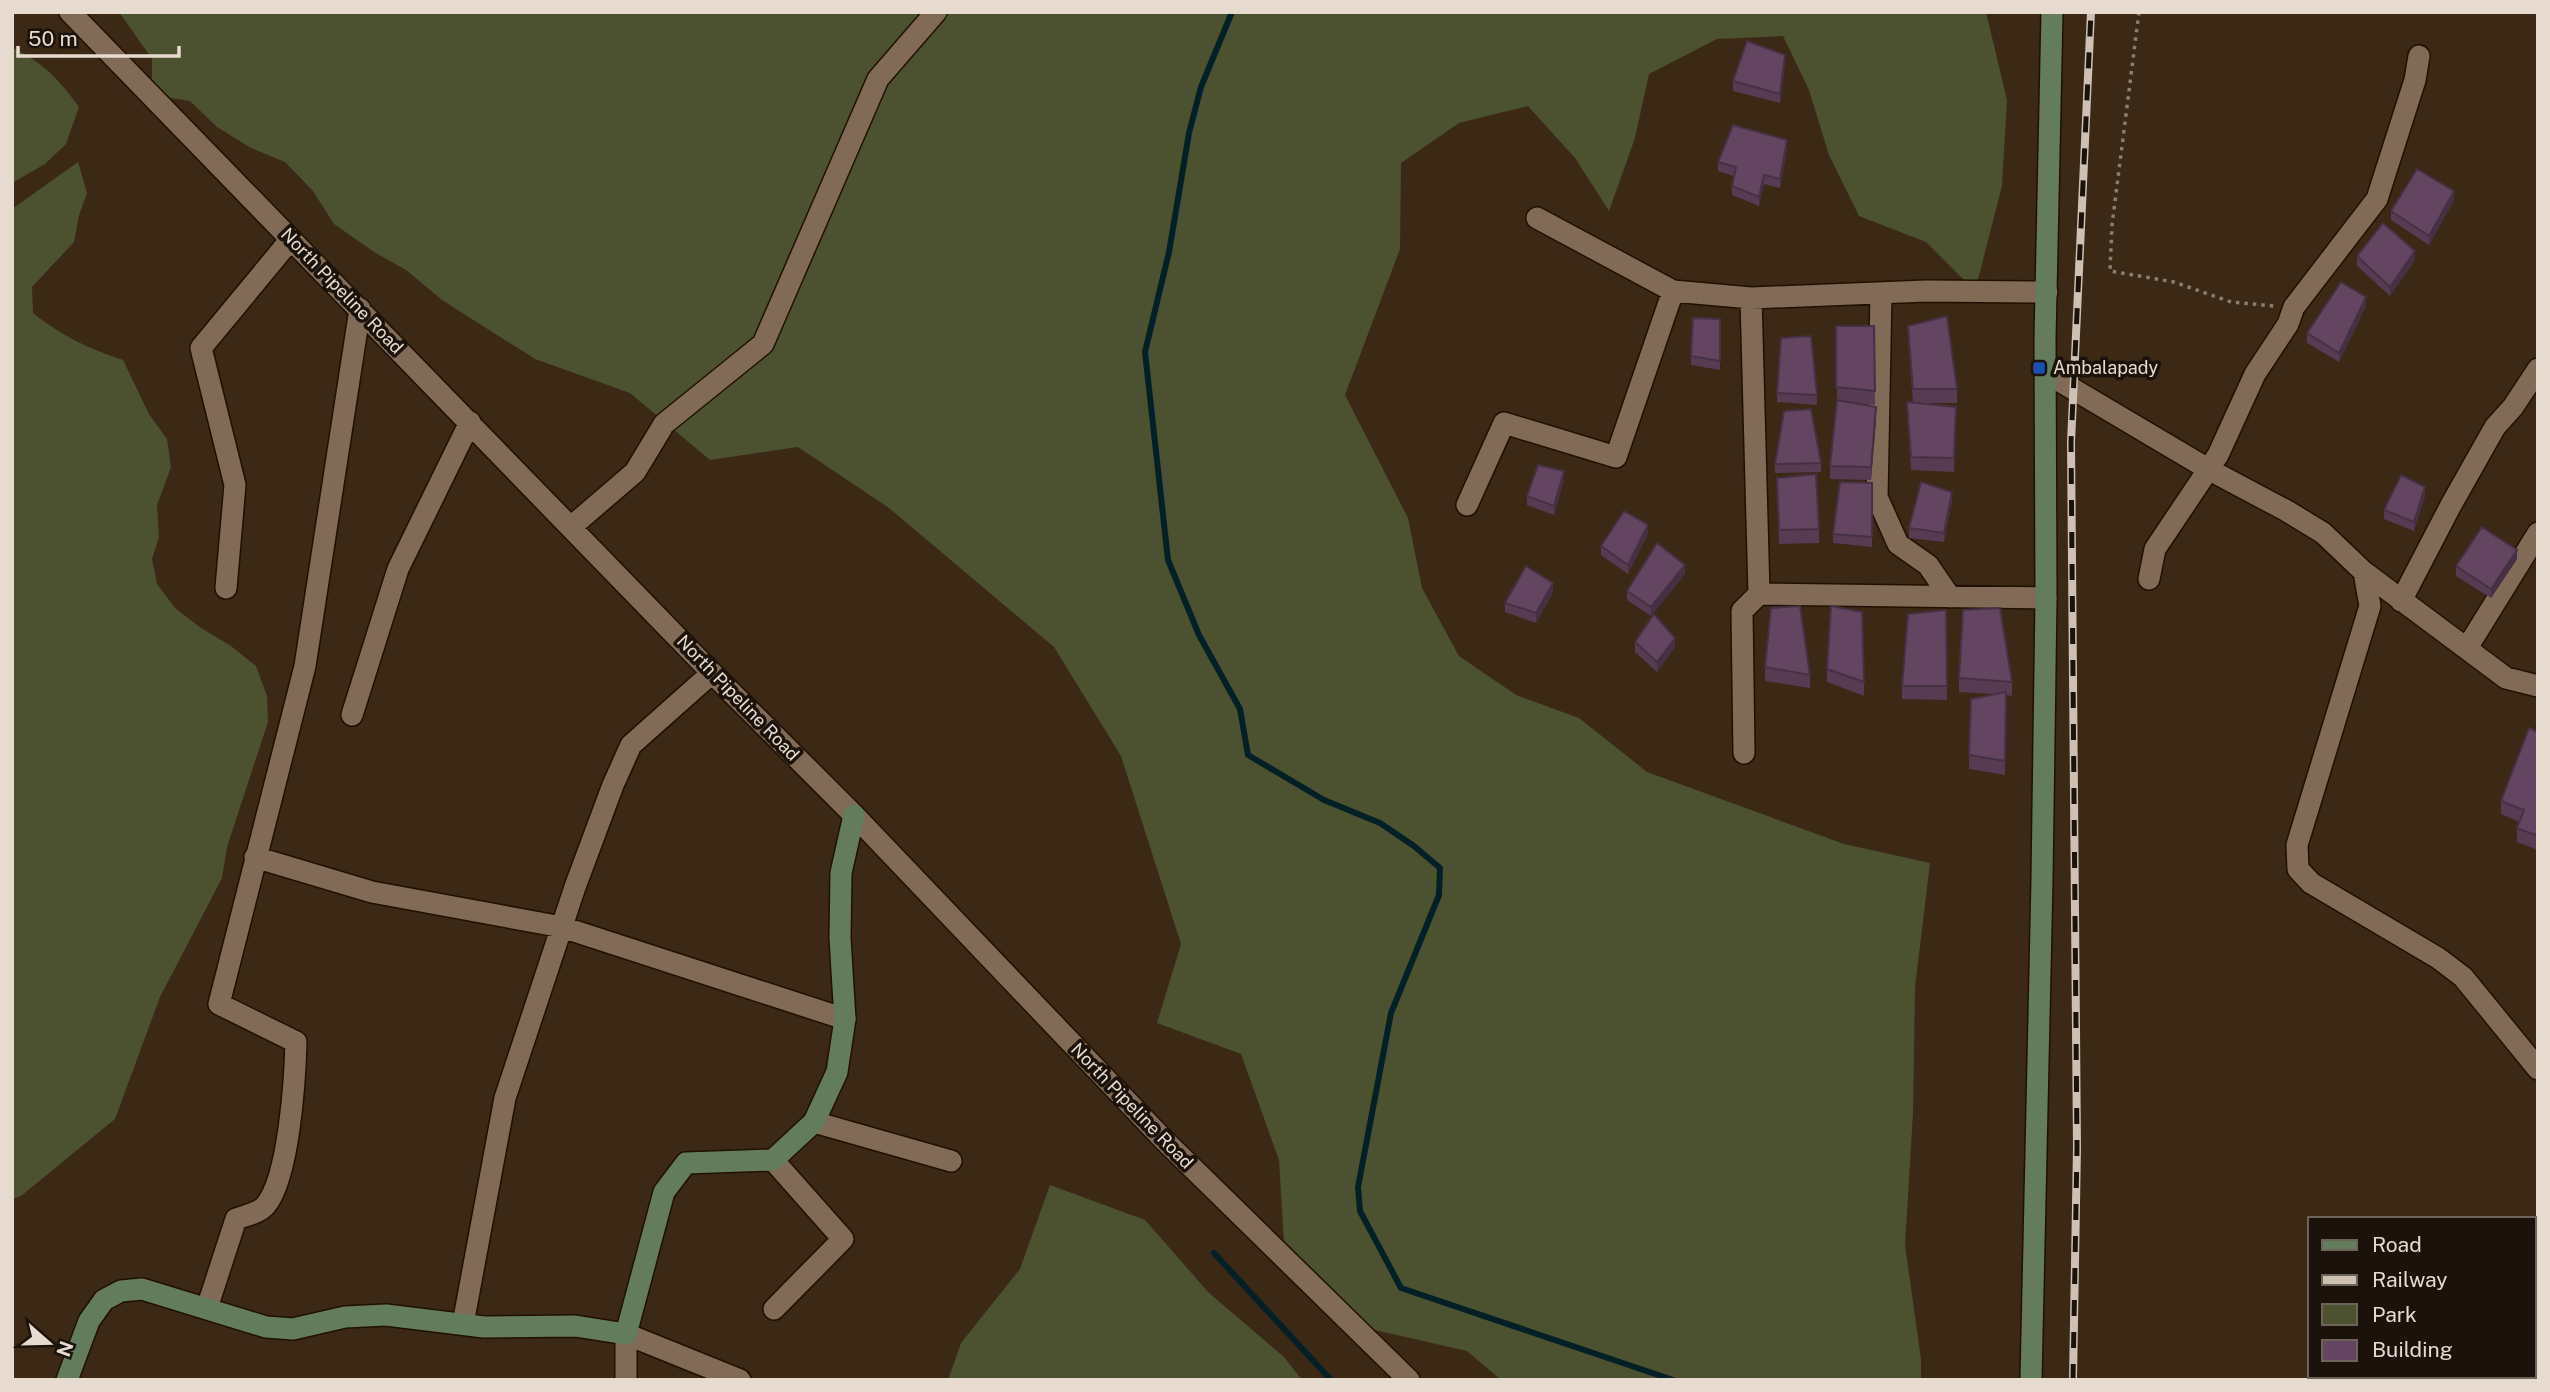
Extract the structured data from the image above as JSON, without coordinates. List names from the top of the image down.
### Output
{
  "streets": {
    "street": ["North Pipeline Road"]
  },
  "places": {
    "transit": ["Ambalapady"]
  },
  "legend": [
    "Road",
    "Railway",
    "Park",
    "Building"
  ],
  "scale_bar": "50 m",
  "north": "right"
}
